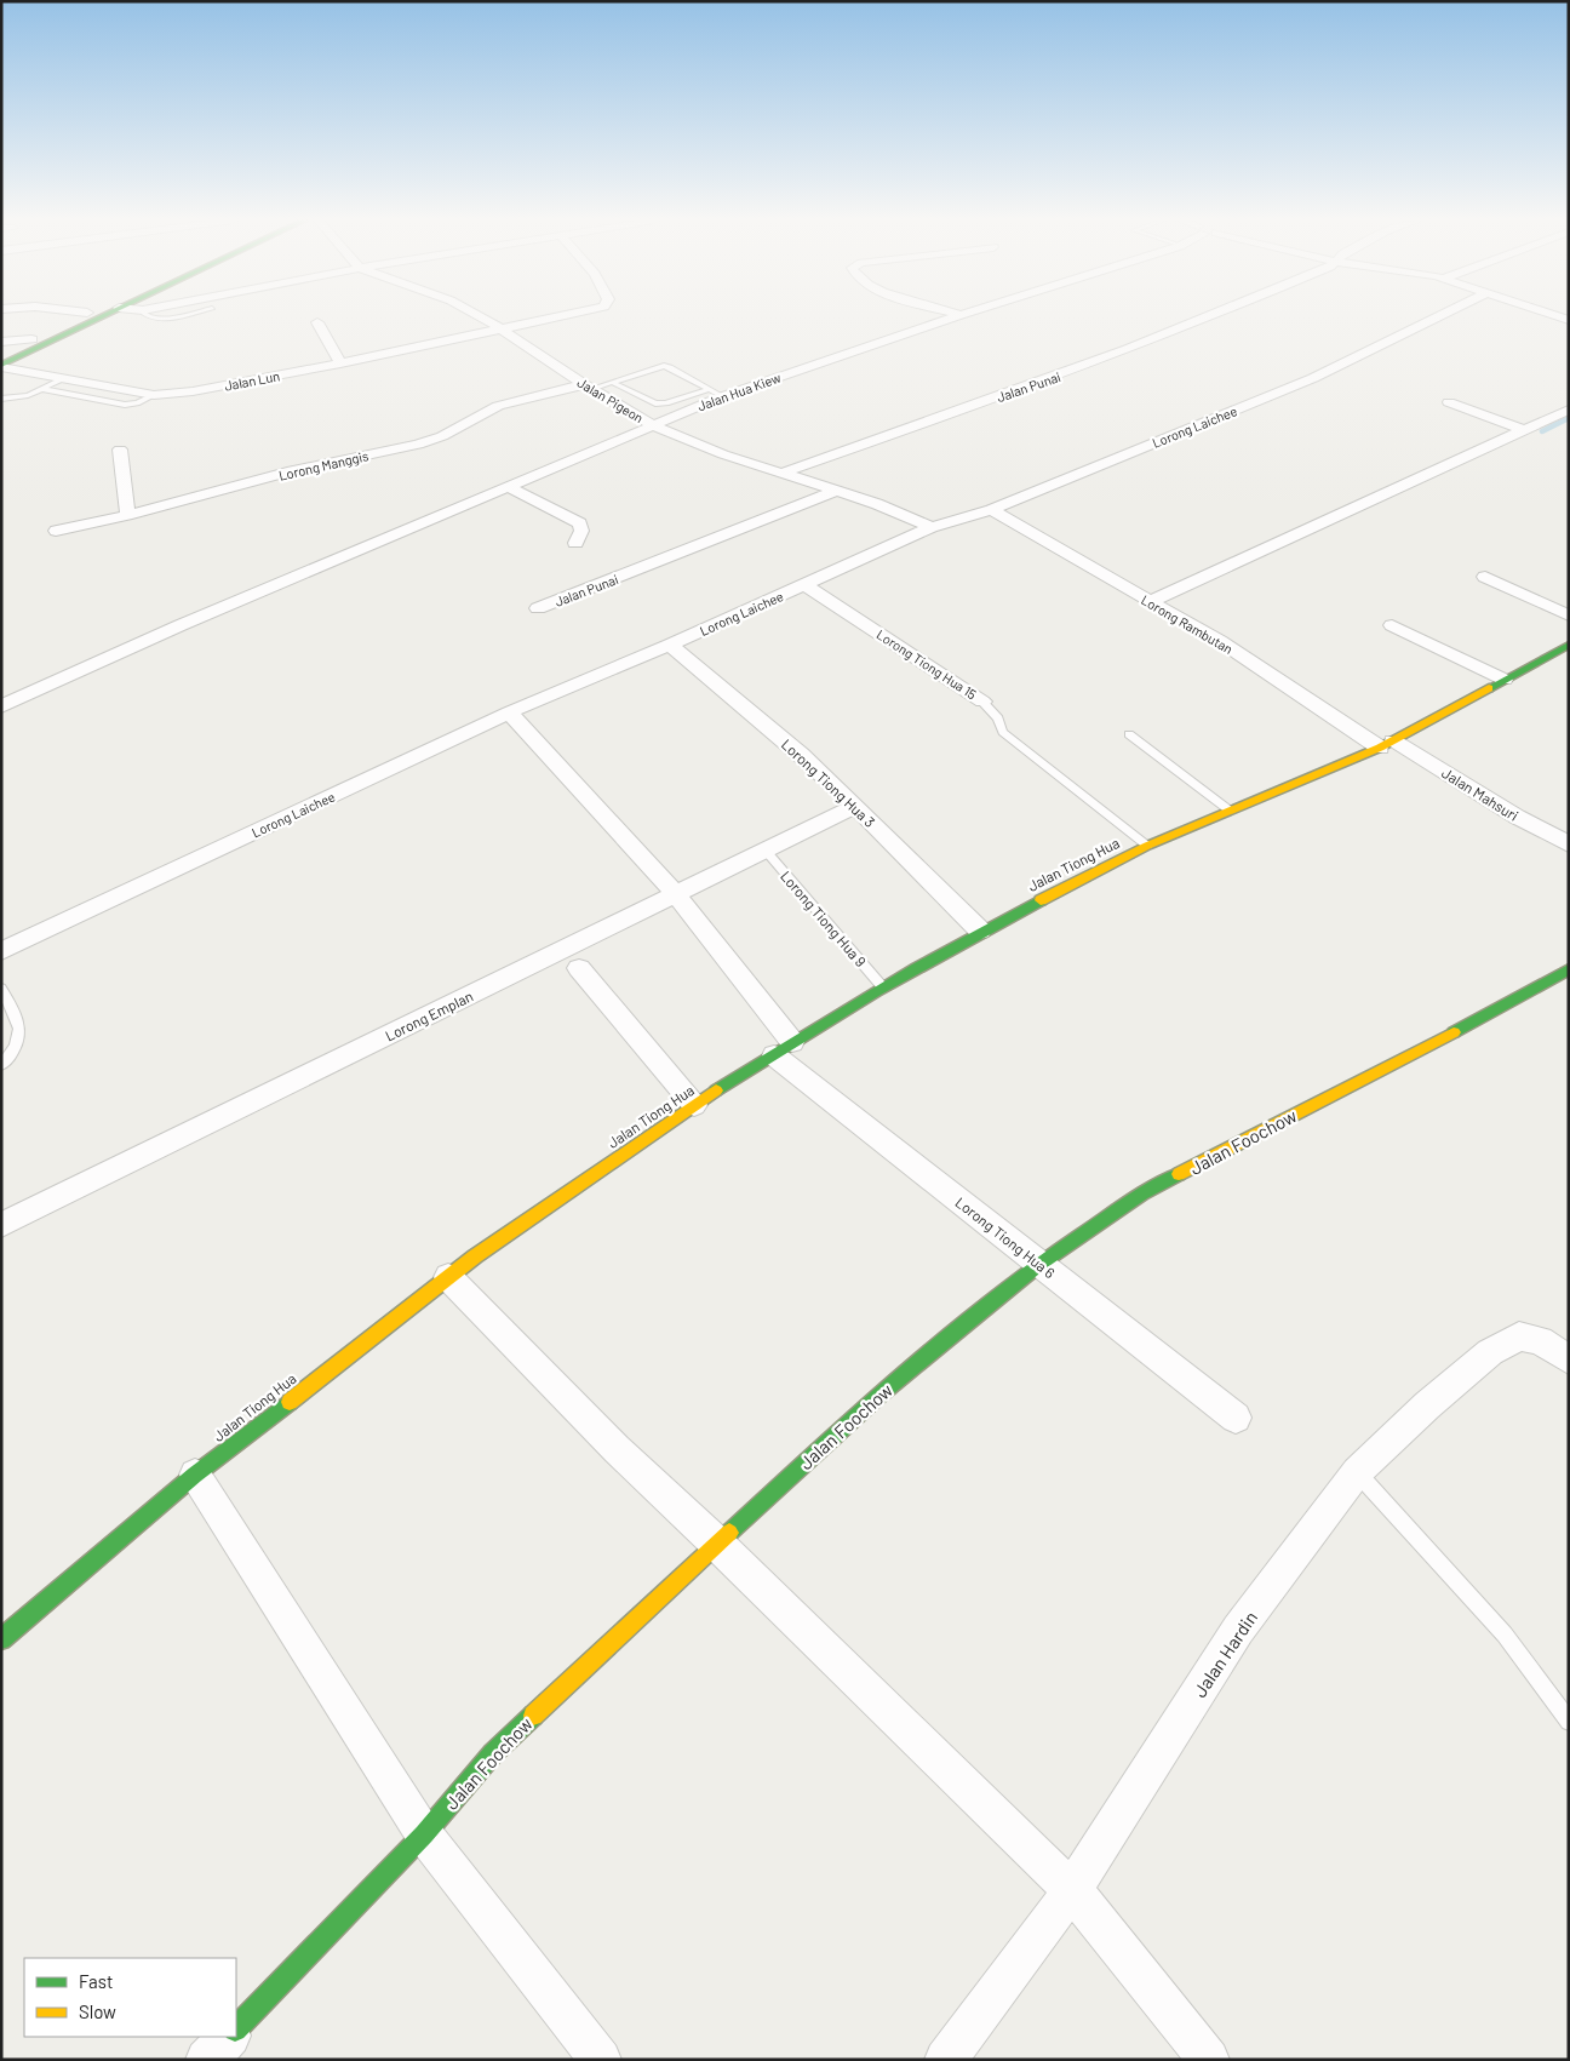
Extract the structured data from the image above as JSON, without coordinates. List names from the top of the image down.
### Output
{
  "streets": {
    "street": [
      "Jalan Lun",
      "Jalan Punai",
      "Jalan Hua Kiew",
      "Jalan Pigeon",
      "Lorong Laichee",
      "Lorong Manggis",
      "Lorong Rambutan",
      "Lorong Tiong Hua 15",
      "Lorong Tiong Hua 3",
      "Jalan Mahsuri",
      "Jalan Tiong Hua",
      "Lorong Emplan",
      "Jalan Foochow",
      "Lorong Tiong Hua 6",
      "Jalan Hardin"
    ],
    "lane": ["Lorong Tiong Hua 9"]
  },
  "crossings": [
    ["Jalan Lun", "Jalan Pigeon"],
    ["Jalan Punai", "Jalan Pigeon"],
    ["Jalan Hua Kiew", "Jalan Pigeon"],
    ["Jalan Pigeon", "Lorong Laichee"],
    ["Jalan Pigeon", "Lorong Manggis"],
    ["Lorong Laichee", "Lorong Rambutan"],
    ["Lorong Laichee", "Lorong Tiong Hua 15"],
    ["Lorong Laichee", "Lorong Tiong Hua 3"],
    ["Lorong Laichee", "Lorong Tiong Hua 6"],
    ["Lorong Rambutan", "Jalan Mahsuri"],
    ["Lorong Rambutan", "Jalan Tiong Hua"],
    ["Lorong Tiong Hua 15", "Jalan Tiong Hua"],
    ["Lorong Tiong Hua 3", "Jalan Tiong Hua"],
    ["Lorong Tiong Hua 3", "Lorong Emplan"],
    ["Jalan Mahsuri", "Jalan Tiong Hua"],
    ["Jalan Tiong Hua", "Lorong Tiong Hua 9"],
    ["Jalan Tiong Hua", "Lorong Tiong Hua 6"],
    ["Lorong Tiong Hua 9", "Lorong Emplan"],
    ["Lorong Emplan", "Lorong Tiong Hua 6"],
    ["Jalan Foochow", "Lorong Tiong Hua 6"]
  ],
  "legend": ["Fast", "Slow"]
}
